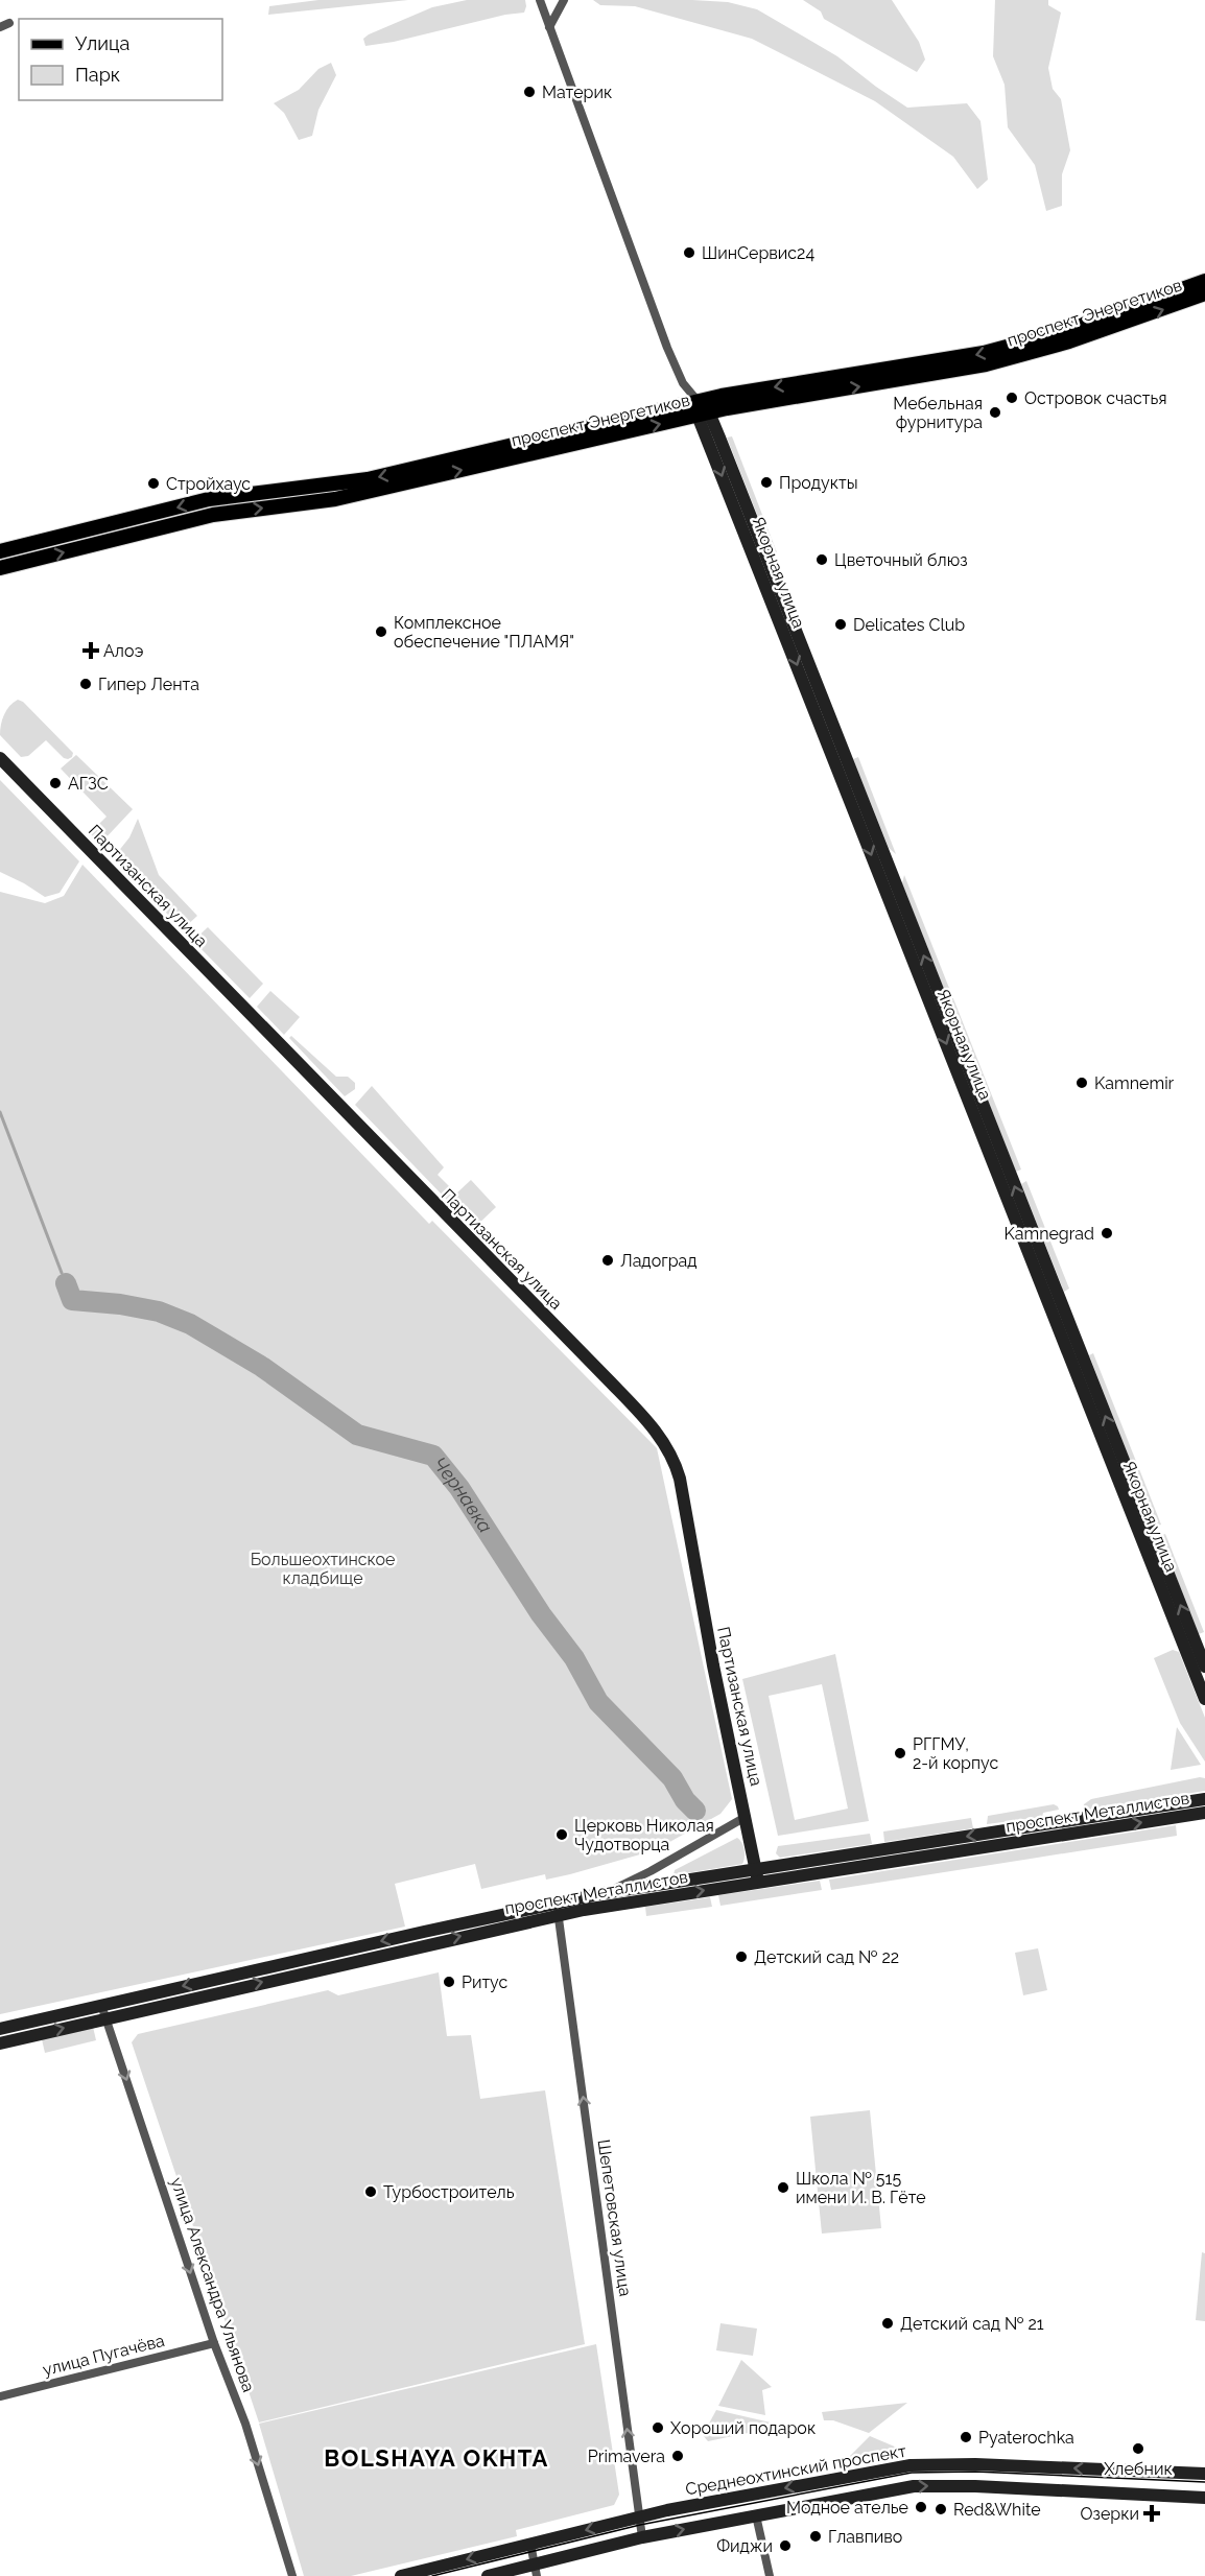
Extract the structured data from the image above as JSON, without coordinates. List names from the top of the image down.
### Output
{
  "streets": {
    "main road": ["проспект Энергетиков"],
    "street": [
      "Якорная улица",
      "Партизанская улица",
      "проспект Металлистов",
      "Шепетовская улица",
      "улица Александра Ульянова",
      "улица Пугачёва",
      "Среднеохтинский проспект"
    ]
  },
  "crossings": [
    ["проспект Энергетиков", "Якорная улица"],
    ["Партизанская улица", "проспект Металлистов"],
    ["проспект Металлистов", "Шепетовская улица"],
    ["проспект Металлистов", "улица Александра Ульянова"],
    ["Шепетовская улица", "Среднеохтинский проспект"],
    ["улица Александра Ульянова", "улица Пугачёва"]
  ],
  "one_way": ["Шепетовская улица", "улица Александра Ульянова"],
  "districts": ["BOLSHAYA OKHTA"],
  "water": ["Чернавка"],
  "parks": ["Большеохтинское кладбище"],
  "places": {
    "other": [
      "Материк",
      "ШинCервис24",
      "Островок счастья",
      "Мебельная фурнитура",
      "Продукты",
      "Стройхаус",
      "Цветочный блюз",
      "Delicates Club",
      "Комплексное обеспечение \"ПЛАМЯ\"",
      "Гипер Лента",
      "АГЗС",
      "Kamnemir",
      "Kamnegrad",
      "Ладоград",
      "РГГМУ, 2-й корпус",
      "Церковь Николая Чудотворца",
      "Детский сад № 22",
      "Ритус",
      "Школа № 515 имени И. В. Гёте",
      "Турбостроитель",
      "Детский сад № 21",
      "Хороший подарок",
      "Pyaterochka",
      "Хлебник",
      "Primavera",
      "Модное ателье",
      "Red&White",
      "Главпиво",
      "Фиджи"
    ],
    "health": ["Алоэ", "Озерки"]
  },
  "legend": ["Улица", "Парк"]
}
